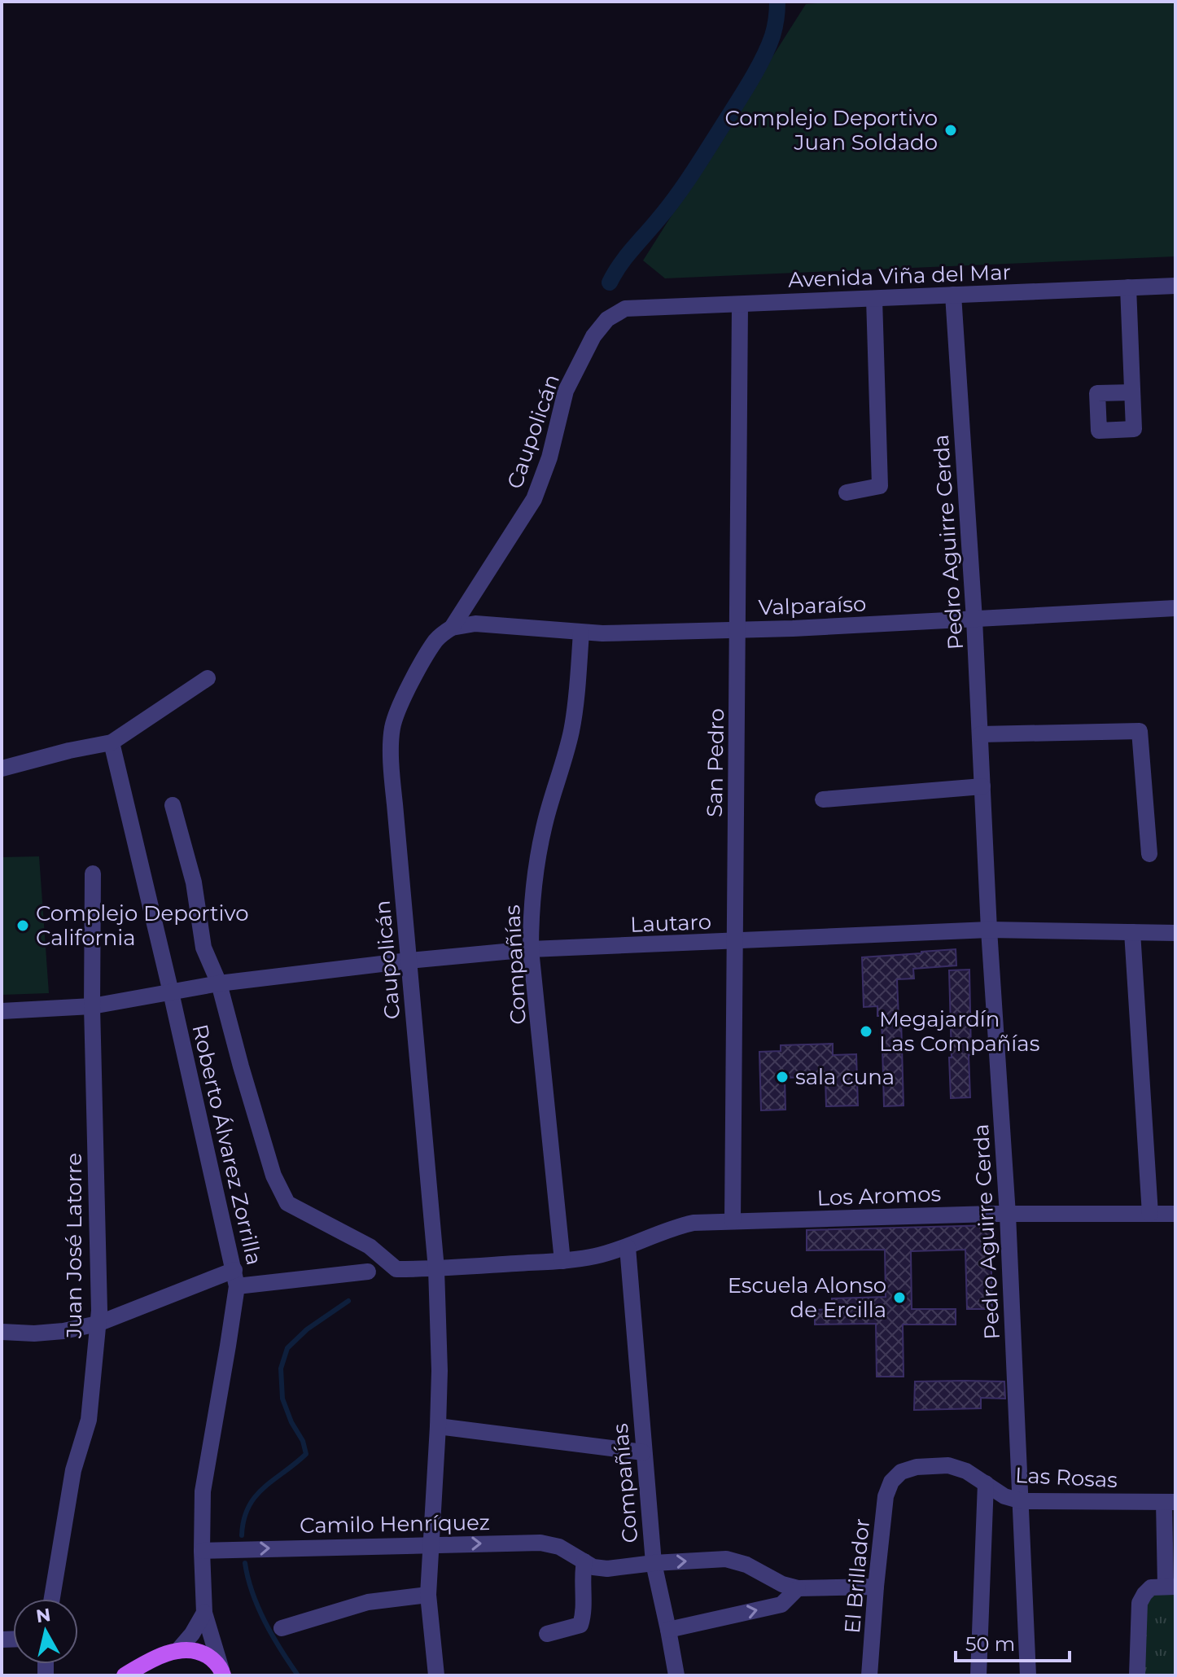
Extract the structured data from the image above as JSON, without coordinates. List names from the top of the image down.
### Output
{
  "streets": {
    "street": [
      "Avenida Viña del Mar",
      "Caupolicán",
      "Pedro Aguirre Cerda",
      "Valparaíso",
      "San Pedro",
      "Lautaro",
      "Compañías",
      "Roberto Álvarez Zorrilla",
      "Los Aromos",
      "Juan José Latorre",
      "Las Rosas",
      "Camilo Henríquez",
      "El Brillador"
    ]
  },
  "crossings": [
    ["Avenida Viña del Mar", "Caupolicán"],
    ["Avenida Viña del Mar", "Pedro Aguirre Cerda"],
    ["Avenida Viña del Mar", "San Pedro"],
    ["Caupolicán", "Valparaíso"],
    ["Caupolicán", "Lautaro"],
    ["Caupolicán", "Los Aromos"],
    ["Caupolicán", "Camilo Henríquez"],
    ["Pedro Aguirre Cerda", "Valparaíso"],
    ["Pedro Aguirre Cerda", "Lautaro"],
    ["Pedro Aguirre Cerda", "Los Aromos"],
    ["Pedro Aguirre Cerda", "Las Rosas"],
    ["Valparaíso", "San Pedro"],
    ["Valparaíso", "Compañías"],
    ["San Pedro", "Lautaro"],
    ["San Pedro", "Los Aromos"],
    ["Lautaro", "Compañías"],
    ["Lautaro", "Roberto Álvarez Zorrilla"],
    ["Lautaro", "Los Aromos"],
    ["Lautaro", "Juan José Latorre"],
    ["Compañías", "Los Aromos"],
    ["Compañías", "Camilo Henríquez"],
    ["Roberto Álvarez Zorrilla", "Camilo Henríquez"],
    ["Las Rosas", "El Brillador"],
    ["Camilo Henríquez", "El Brillador"]
  ],
  "places": [
    "Complejo Deportivo Juan Soldado",
    "Complejo Deportivo California",
    "Megajardín Las Compañías",
    "sala cuna",
    "Escuela Alonso de Ercilla"
  ],
  "scale_bar": "50 m",
  "north": "top"
}
